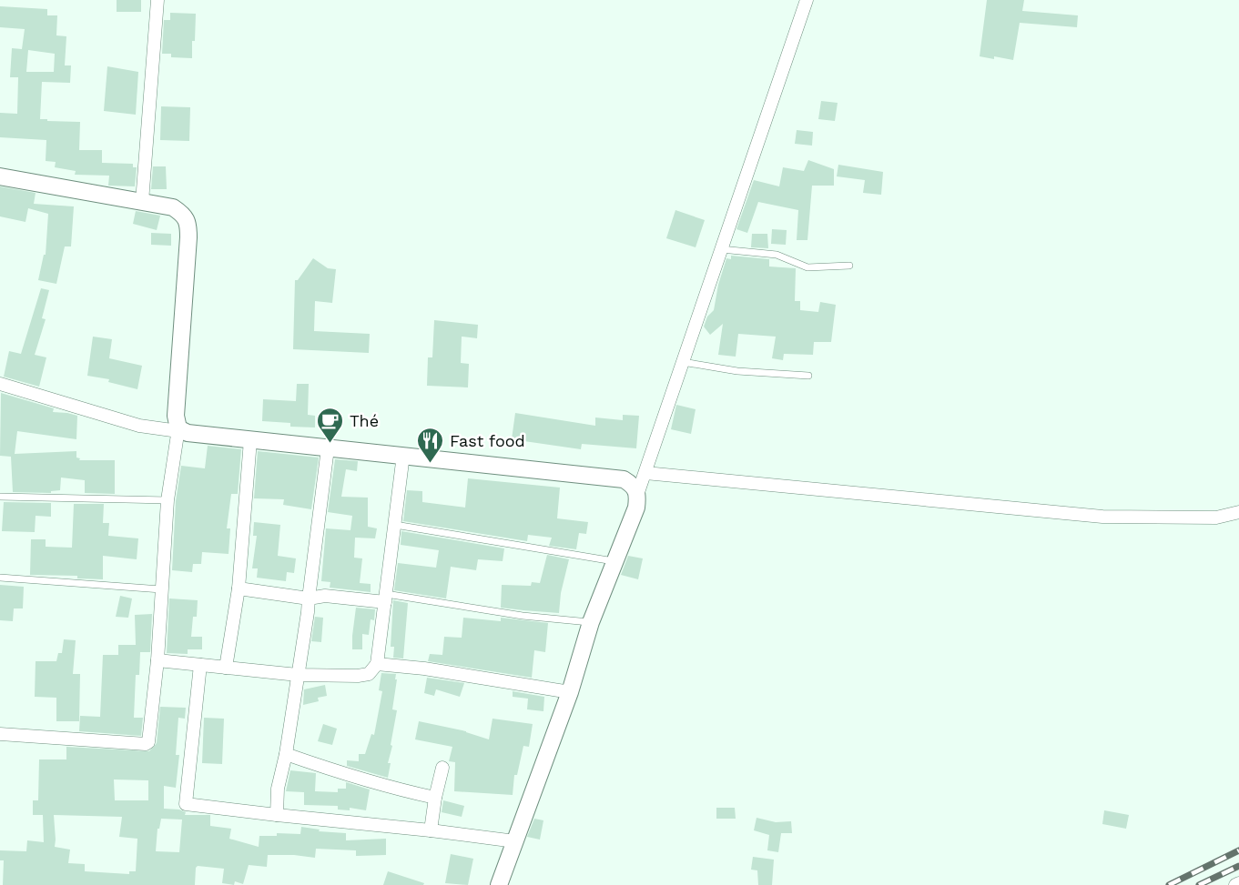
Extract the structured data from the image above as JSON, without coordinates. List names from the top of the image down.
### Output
{
  "places": {
    "cafe": ["Thé"],
    "restaurant": ["Fast food"]
  }
}
